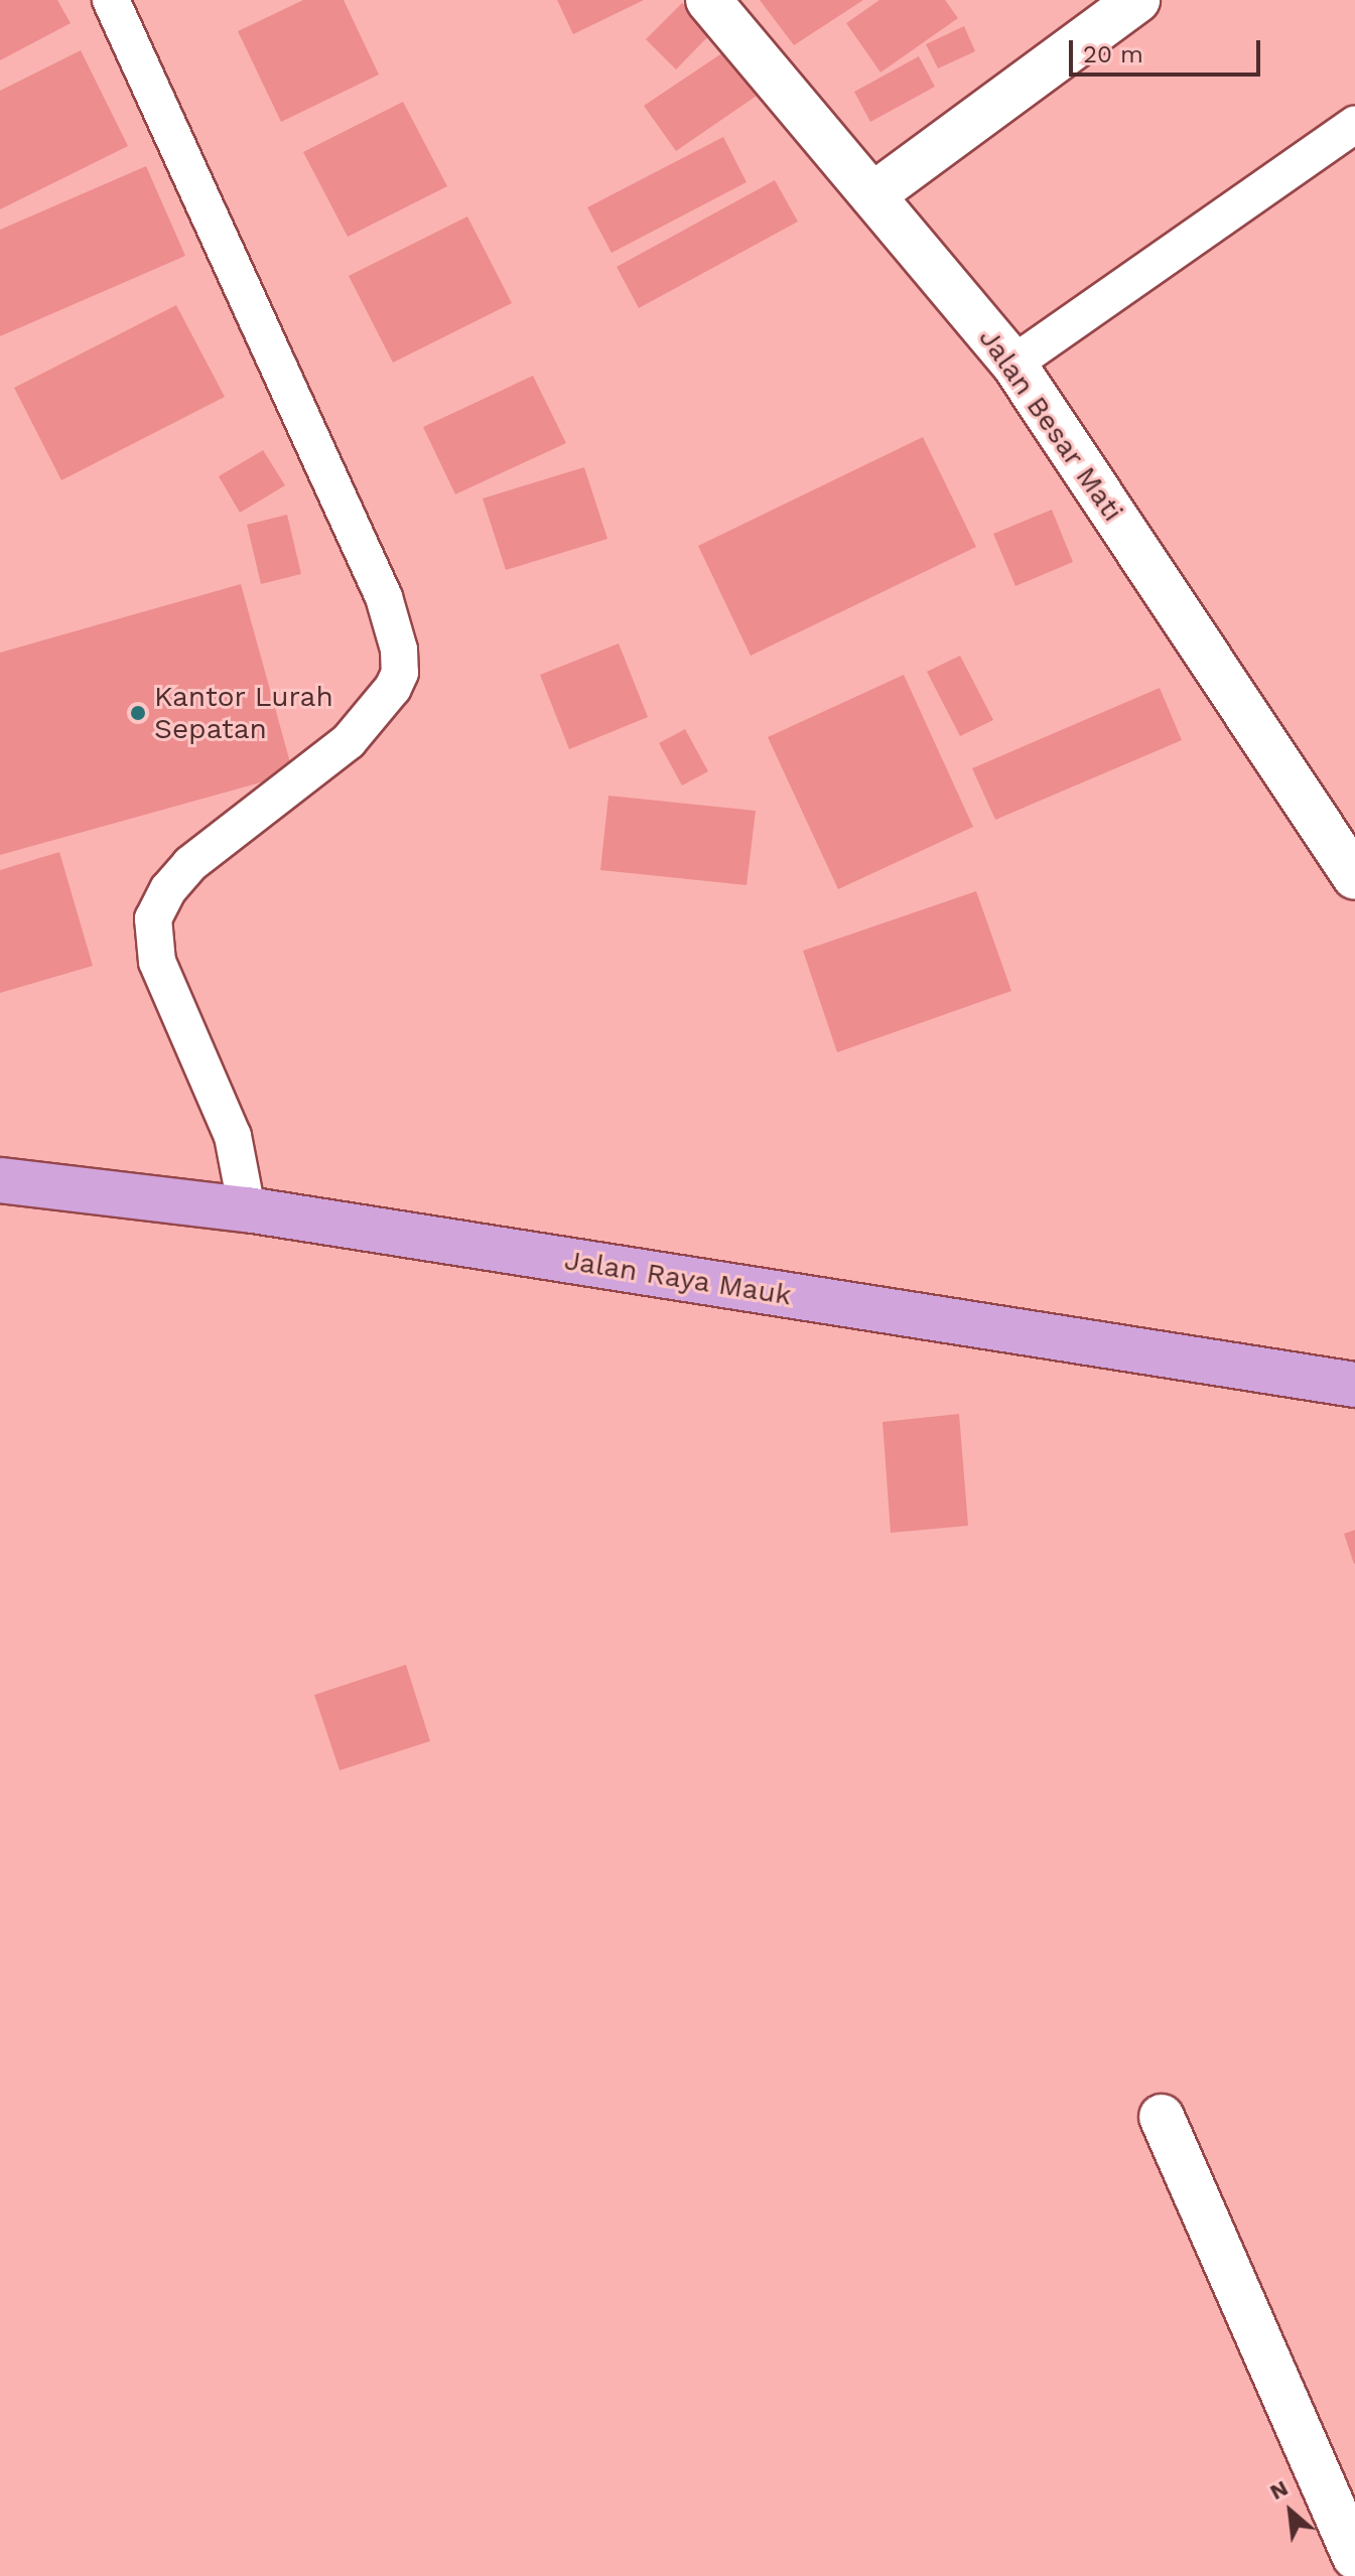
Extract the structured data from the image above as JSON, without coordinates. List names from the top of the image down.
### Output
{
  "streets": {
    "main road": ["Jalan Raya Mauk"],
    "street": ["Jalan Besar Mati"]
  },
  "places": ["Kantor Lurah Sepatan"],
  "scale_bar": "20 m",
  "north": "top left"
}
